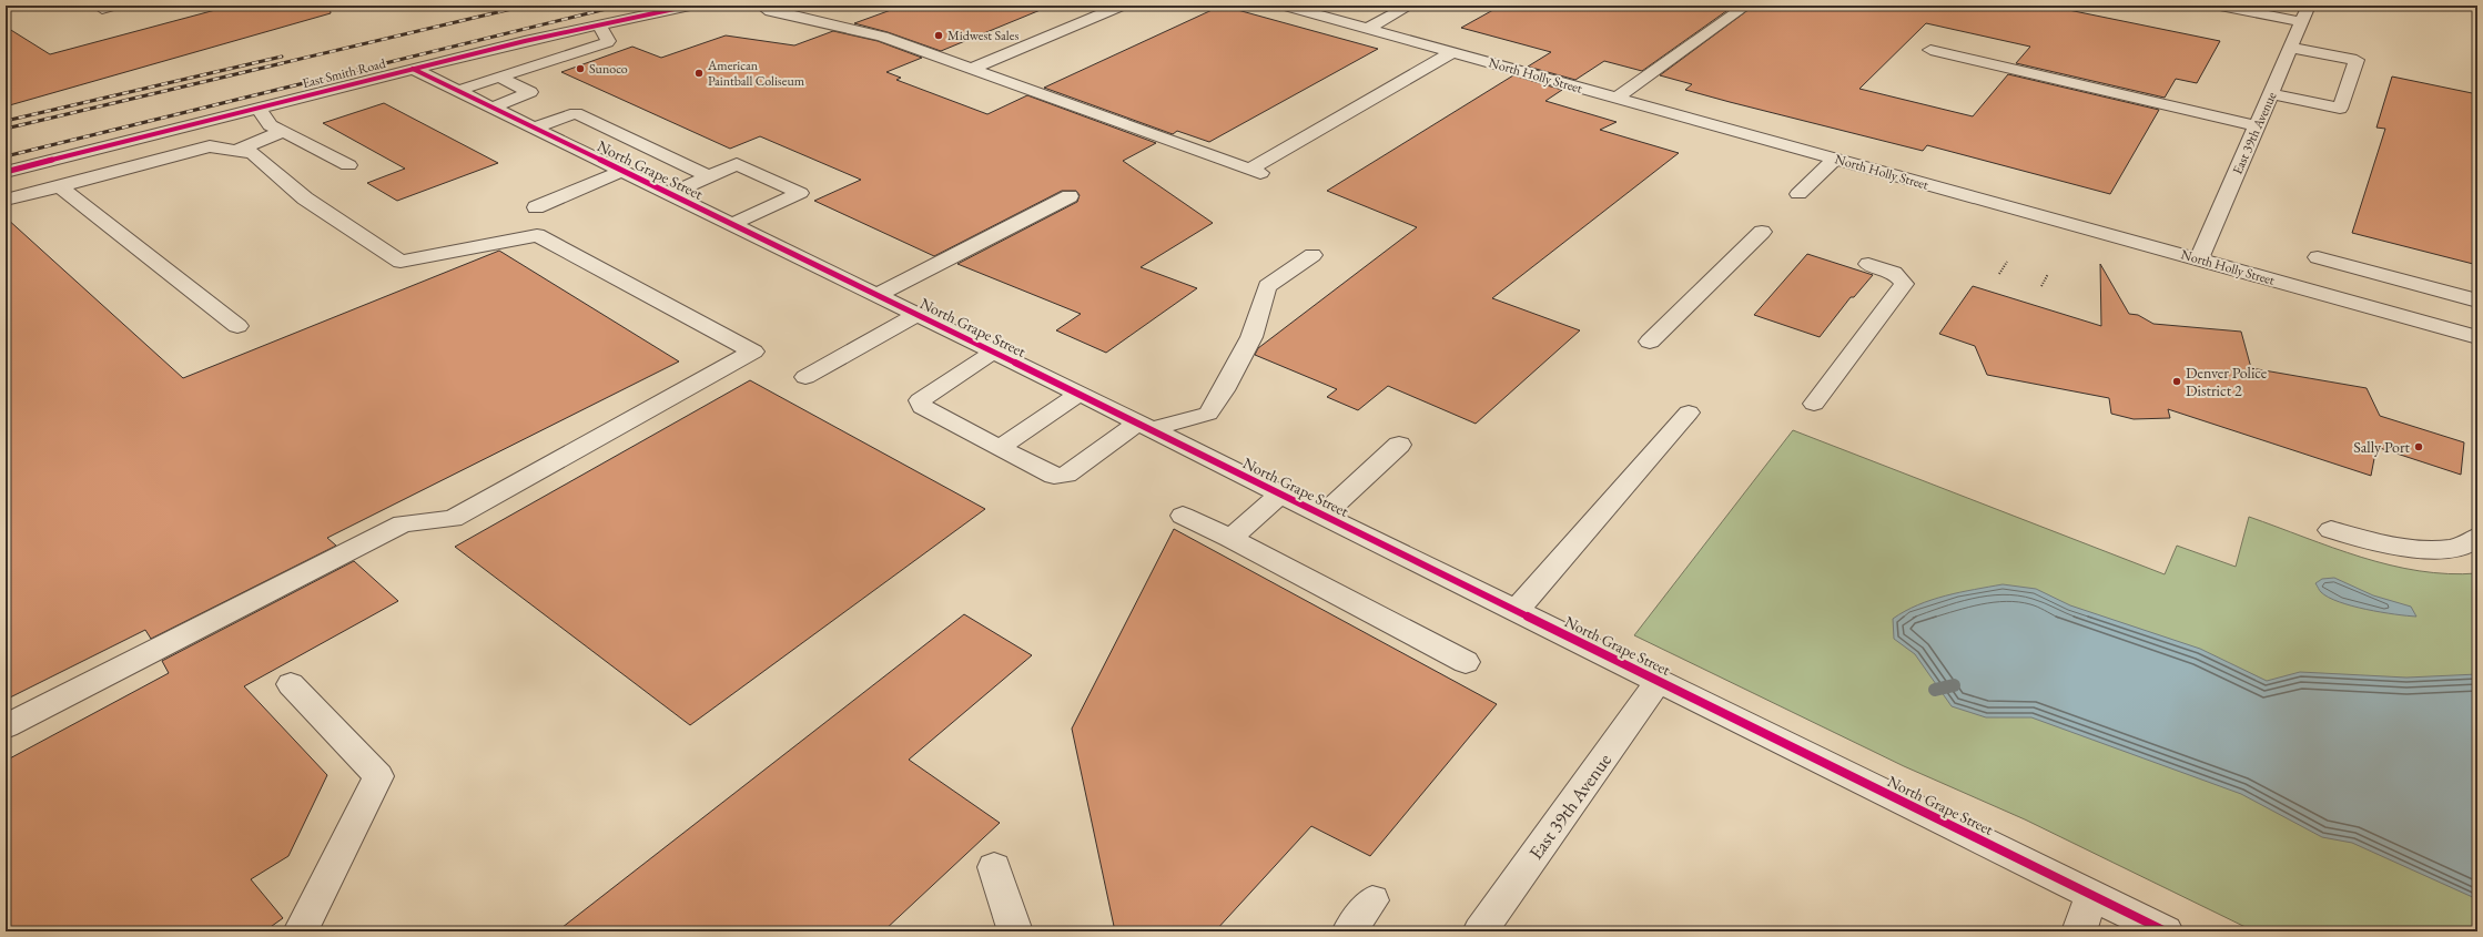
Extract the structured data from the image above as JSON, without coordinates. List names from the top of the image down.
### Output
{
  "streets": {
    "street": [
      "East Smith Road",
      "North Holly Street",
      "East 39th Avenue",
      "North Grape Street"
    ]
  },
  "crossings": [
    ["East Smith Road", "North Grape Street"],
    ["North Holly Street", "East 39th Avenue"],
    ["East 39th Avenue", "North Grape Street"]
  ],
  "places": [
    "Midwest Sales",
    "Sunoco",
    "American Paintball Coliseum",
    "Denver Police District 2",
    "Sally Port"
  ]
}
